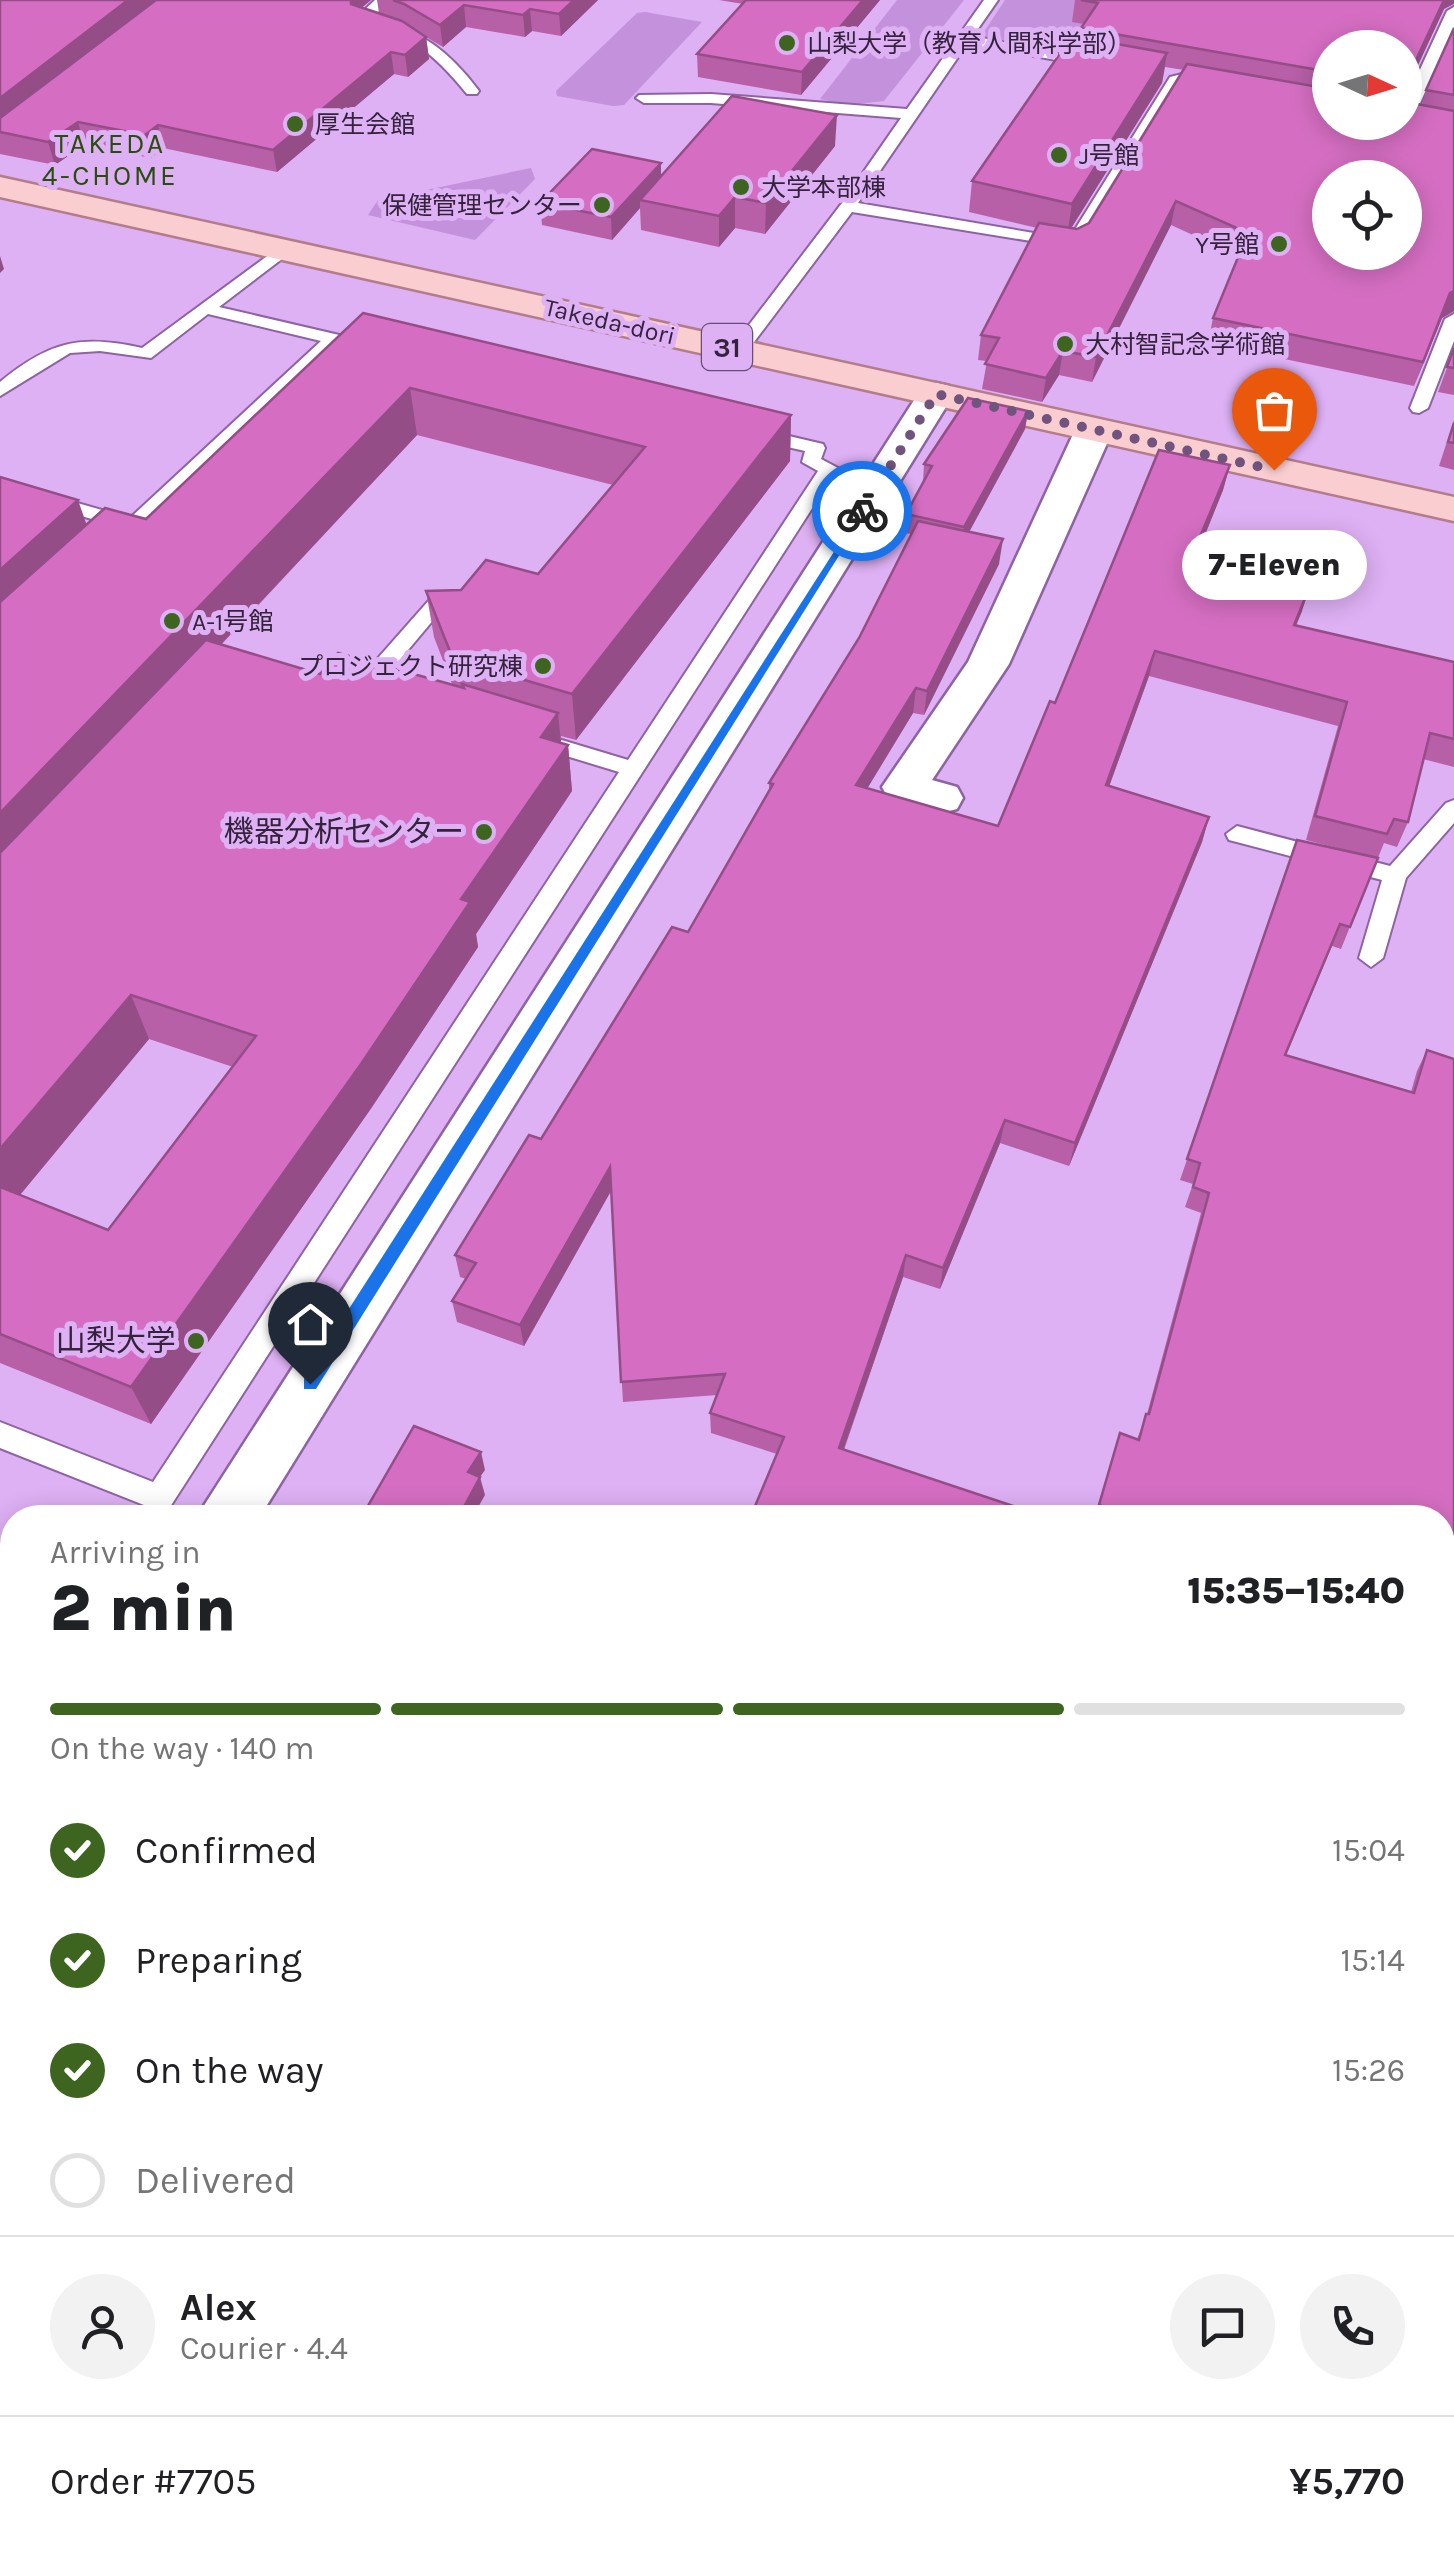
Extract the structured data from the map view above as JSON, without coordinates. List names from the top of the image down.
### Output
{
  "streets": {
    "main road": ["Takeda-dori", "31"]
  },
  "districts": ["TAKEDA 4-CHOME"],
  "places": [
    "山梨大学（教育人間科学部）",
    "厚生会館",
    "J号館",
    "大学本部棟",
    "保健管理センター",
    "Y号館",
    "大村智記念学術館",
    "7-Eleven",
    "A-1号館",
    "プロジェクト研究棟",
    "機器分析センター",
    "山梨大学"
  ],
  "north": "right",
  "page": {
    "bubble": "7-Eleven",
    "heading": ["2 min", "Arriving in", "15:35–15:40"],
    "panel": [
      "Alex",
      "Courier · 4.4",
      "Order #7705",
      "¥5,770"
    ],
    "bar": "On the way · 140 m",
    "list": [
      ["Confirmed", "15:04"],
      ["Preparing", "15:14"],
      ["On the way", "15:26"],
      "Delivered"
    ]
  }
}
